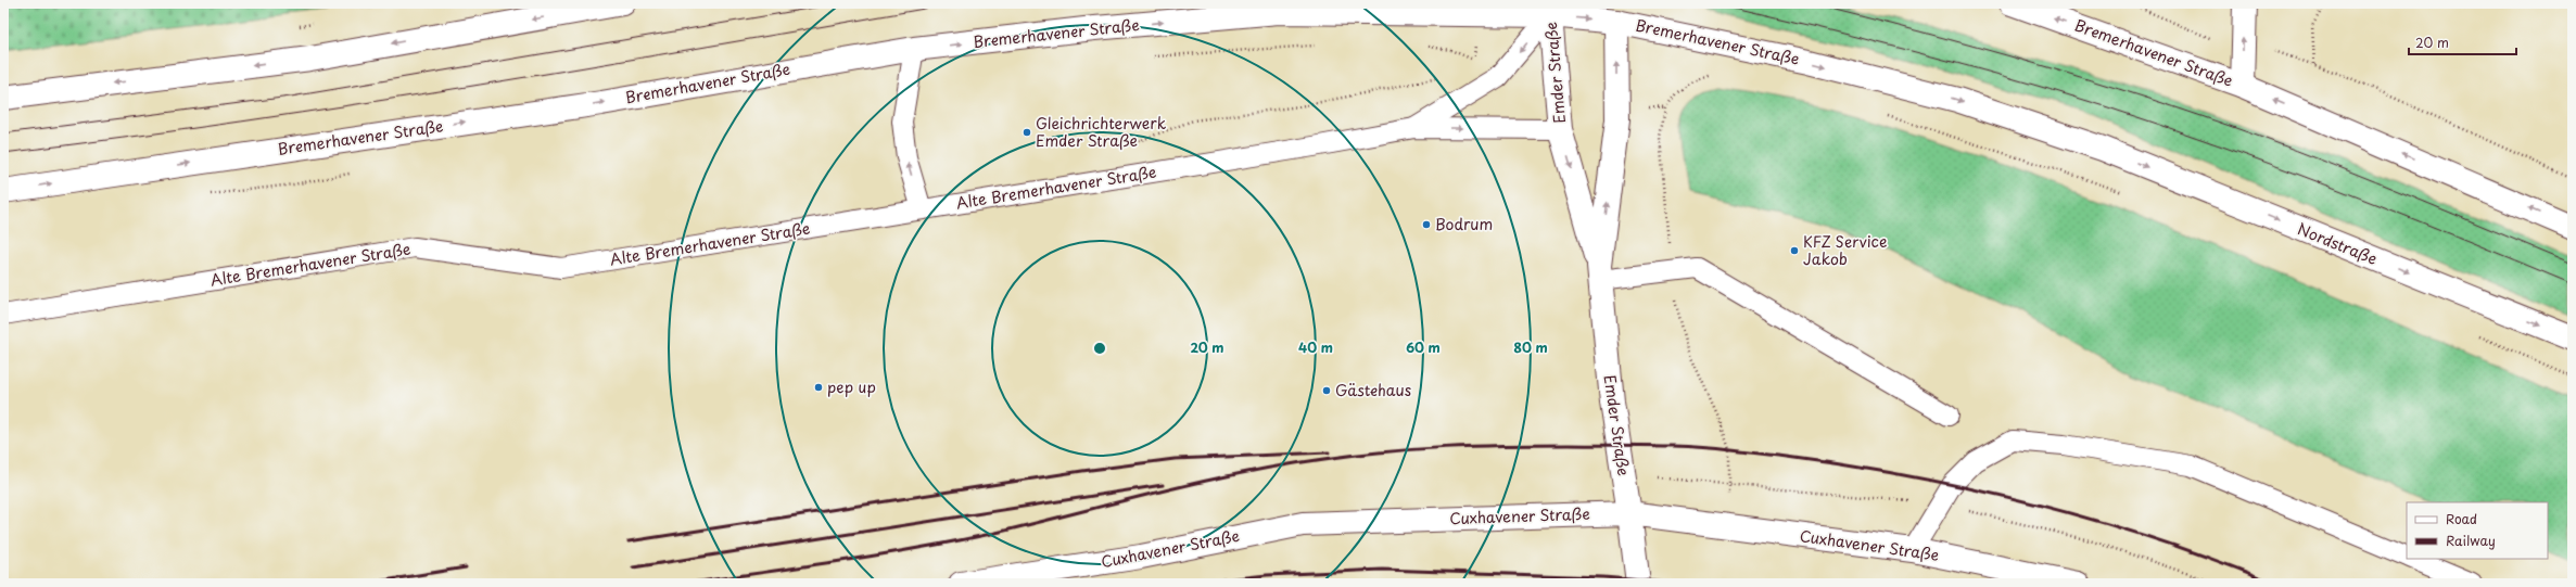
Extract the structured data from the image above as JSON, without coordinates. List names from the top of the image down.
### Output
{
  "streets": {
    "main road": [
      "Bremerhavener Straße",
      "Emder Straße",
      "Nordstraße",
      "Cuxhavener Straße"
    ],
    "lane": ["Alte Bremerhavener Straße"]
  },
  "crossings": [
    ["Bremerhavener Straße", "Emder Straße"],
    ["Bremerhavener Straße", "Alte Bremerhavener Straße"],
    ["Bremerhavener Straße", "Nordstraße"],
    ["Emder Straße", "Alte Bremerhavener Straße"],
    ["Emder Straße", "Cuxhavener Straße"]
  ],
  "places": [
    "Gleichrichterwerk Emder Straße",
    "Bodrum",
    "KFZ Service Jakob",
    "pep up",
    "Gästehaus"
  ],
  "legend": ["Road", "Railway"],
  "scale_bar": "20 m",
  "rings": [
    "20 m",
    "40 m",
    "60 m",
    "80 m"
  ]
}
